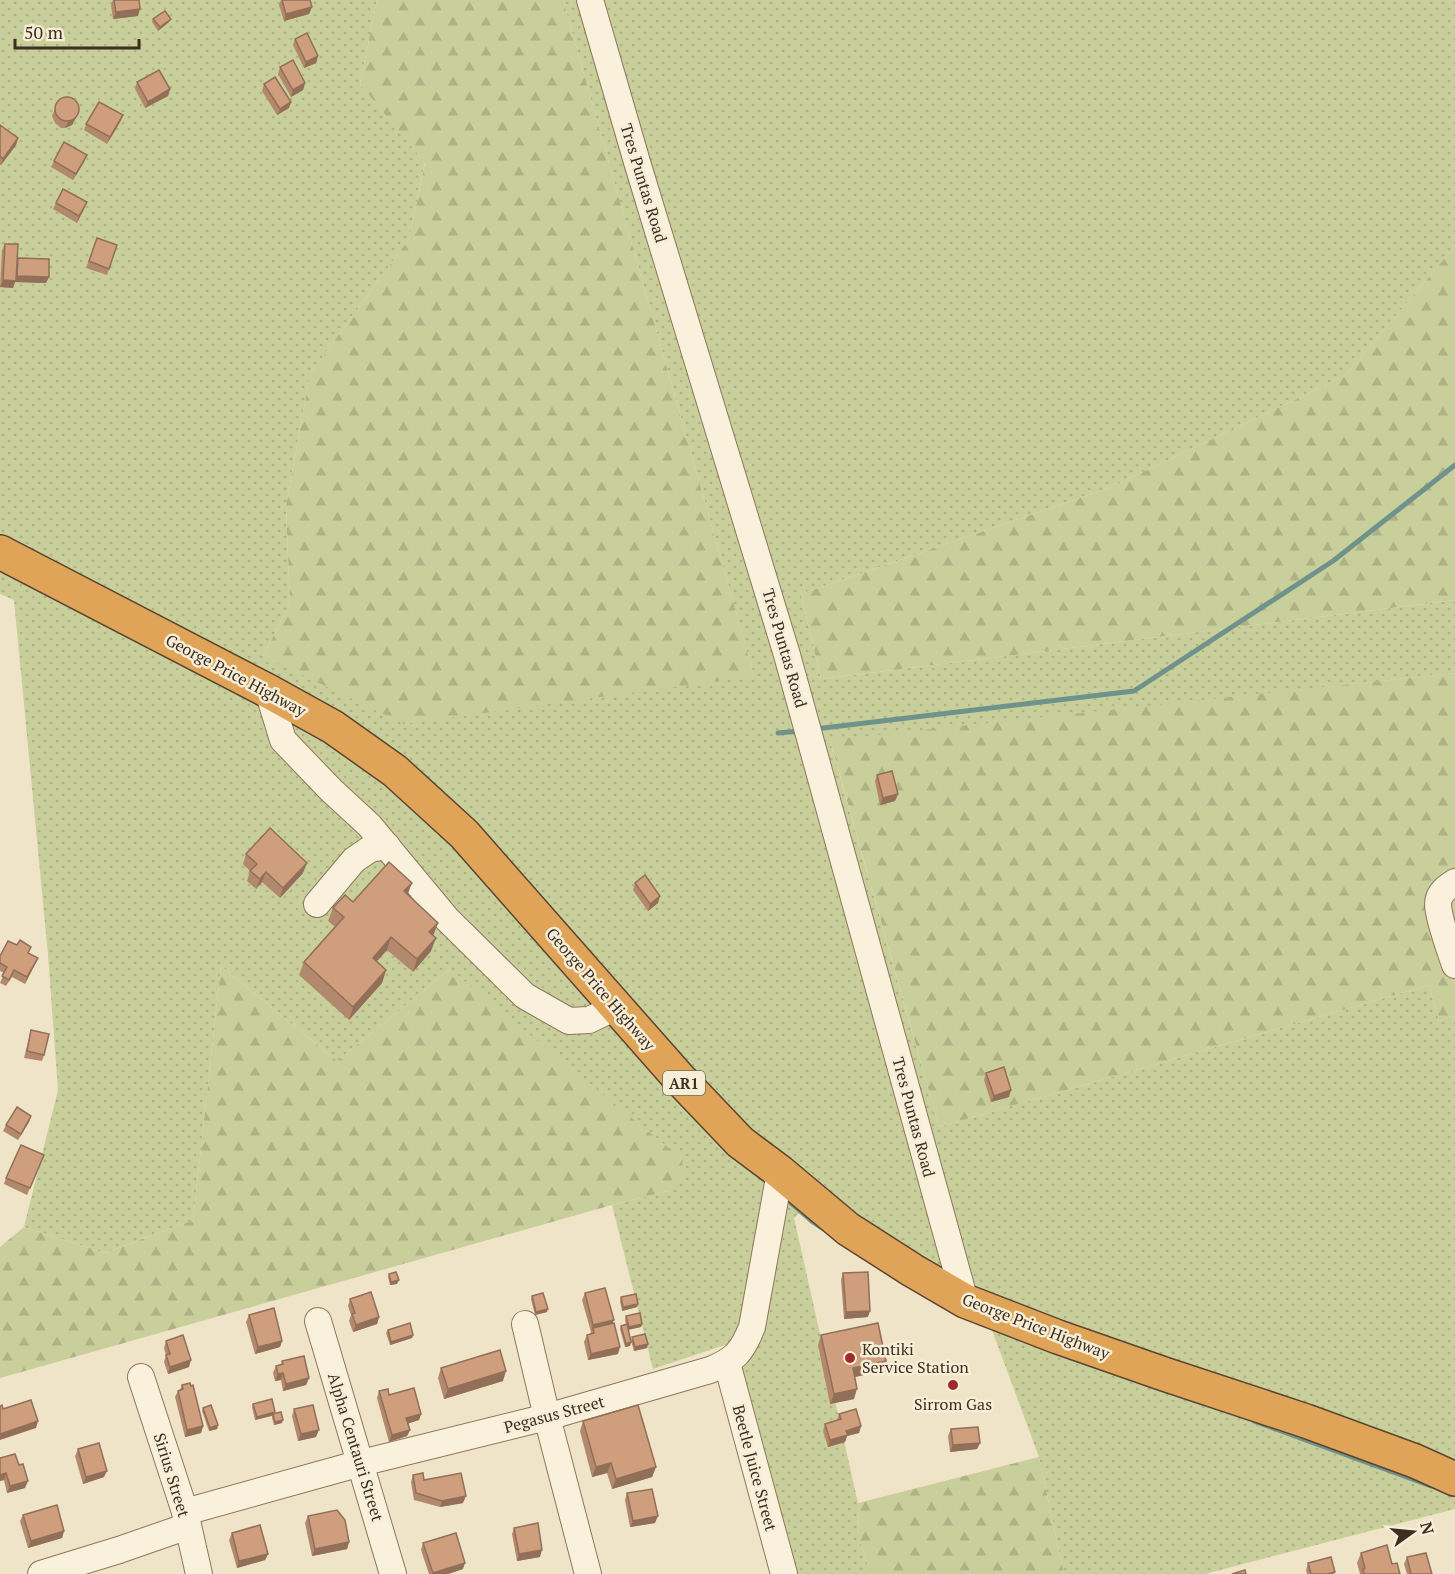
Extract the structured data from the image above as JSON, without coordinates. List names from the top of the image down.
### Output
{
  "streets": {
    "highway": ["George Price Highway", "AR1"],
    "street": [
      "Tres Puntas Road",
      "Pegasus Street",
      "Alpha Centauri Street",
      "Beetle Juice Street",
      "Sirius Street"
    ]
  },
  "crossings": [
    ["Tres Puntas Road", "George Price Highway"],
    ["George Price Highway", "Pegasus Street"],
    ["Pegasus Street", "Alpha Centauri Street"],
    ["Pegasus Street", "Beetle Juice Street"],
    ["Pegasus Street", "Sirius Street"]
  ],
  "places": ["Kontiki Service Station", "Sirrom Gas"],
  "scale_bar": "50 m",
  "north": "right"
}
